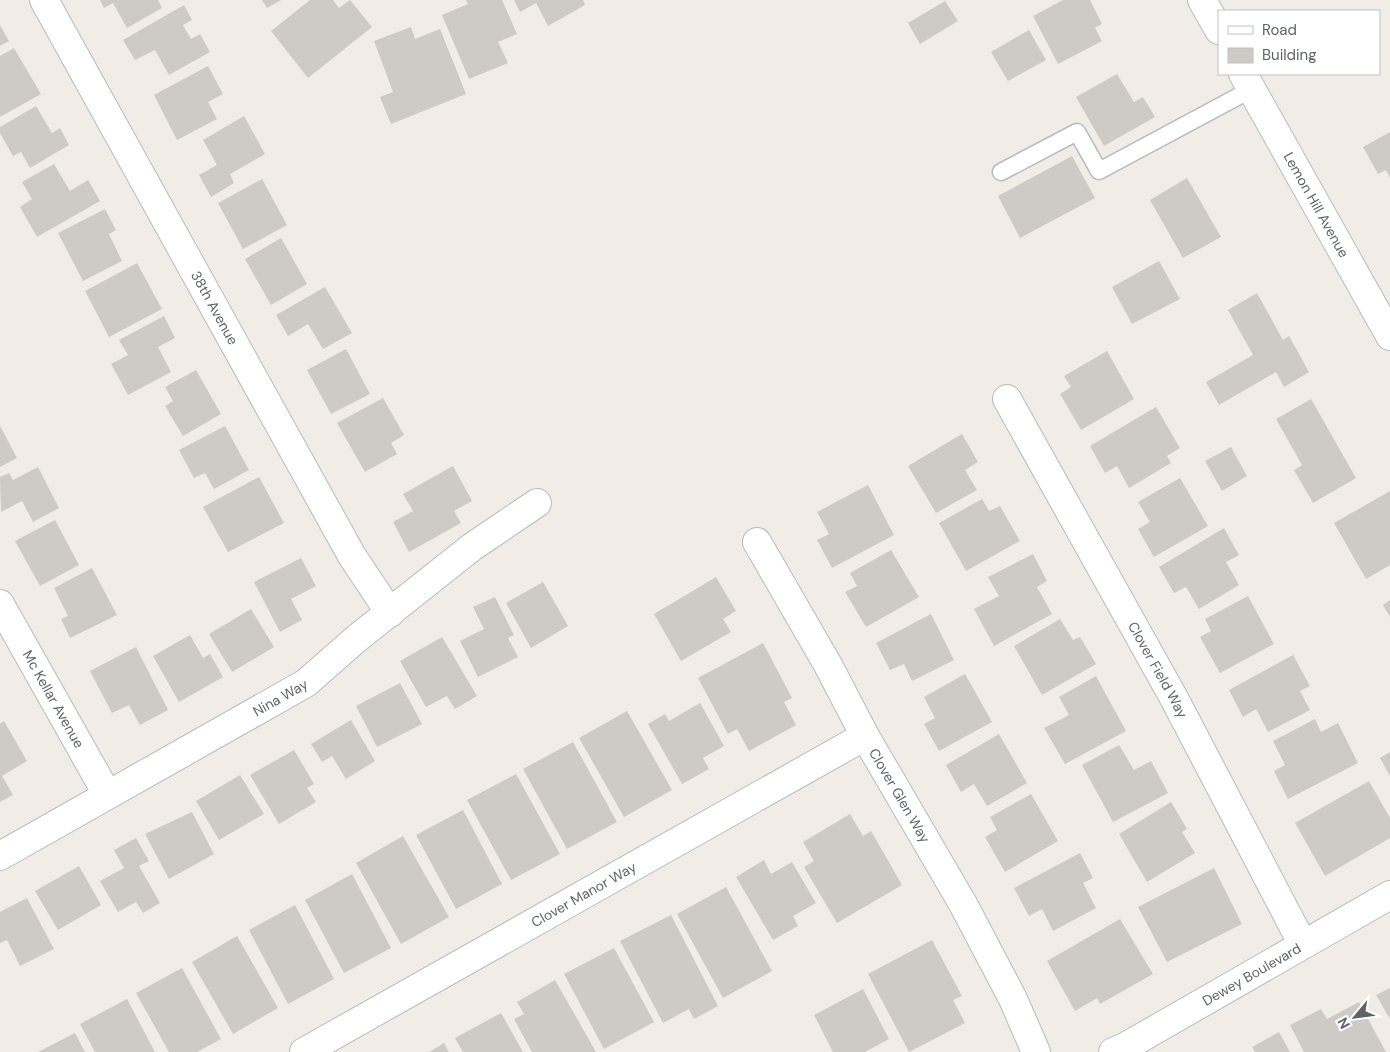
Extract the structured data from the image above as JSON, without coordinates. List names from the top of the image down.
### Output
{
  "streets": {
    "street": [
      "Lemon Hill Avenue",
      "38th Avenue",
      "Clover Field Way",
      "Nina Way",
      "Mc Kellar Avenue",
      "Clover Glen Way",
      "Clover Manor Way",
      "Dewey Boulevard"
    ]
  },
  "crossings": [
    ["38th Avenue", "Nina Way"],
    ["Clover Field Way", "Dewey Boulevard"],
    ["Nina Way", "Mc Kellar Avenue"],
    ["Clover Glen Way", "Clover Manor Way"]
  ],
  "legend": ["Road", "Building"],
  "north": "bottom left"
}
